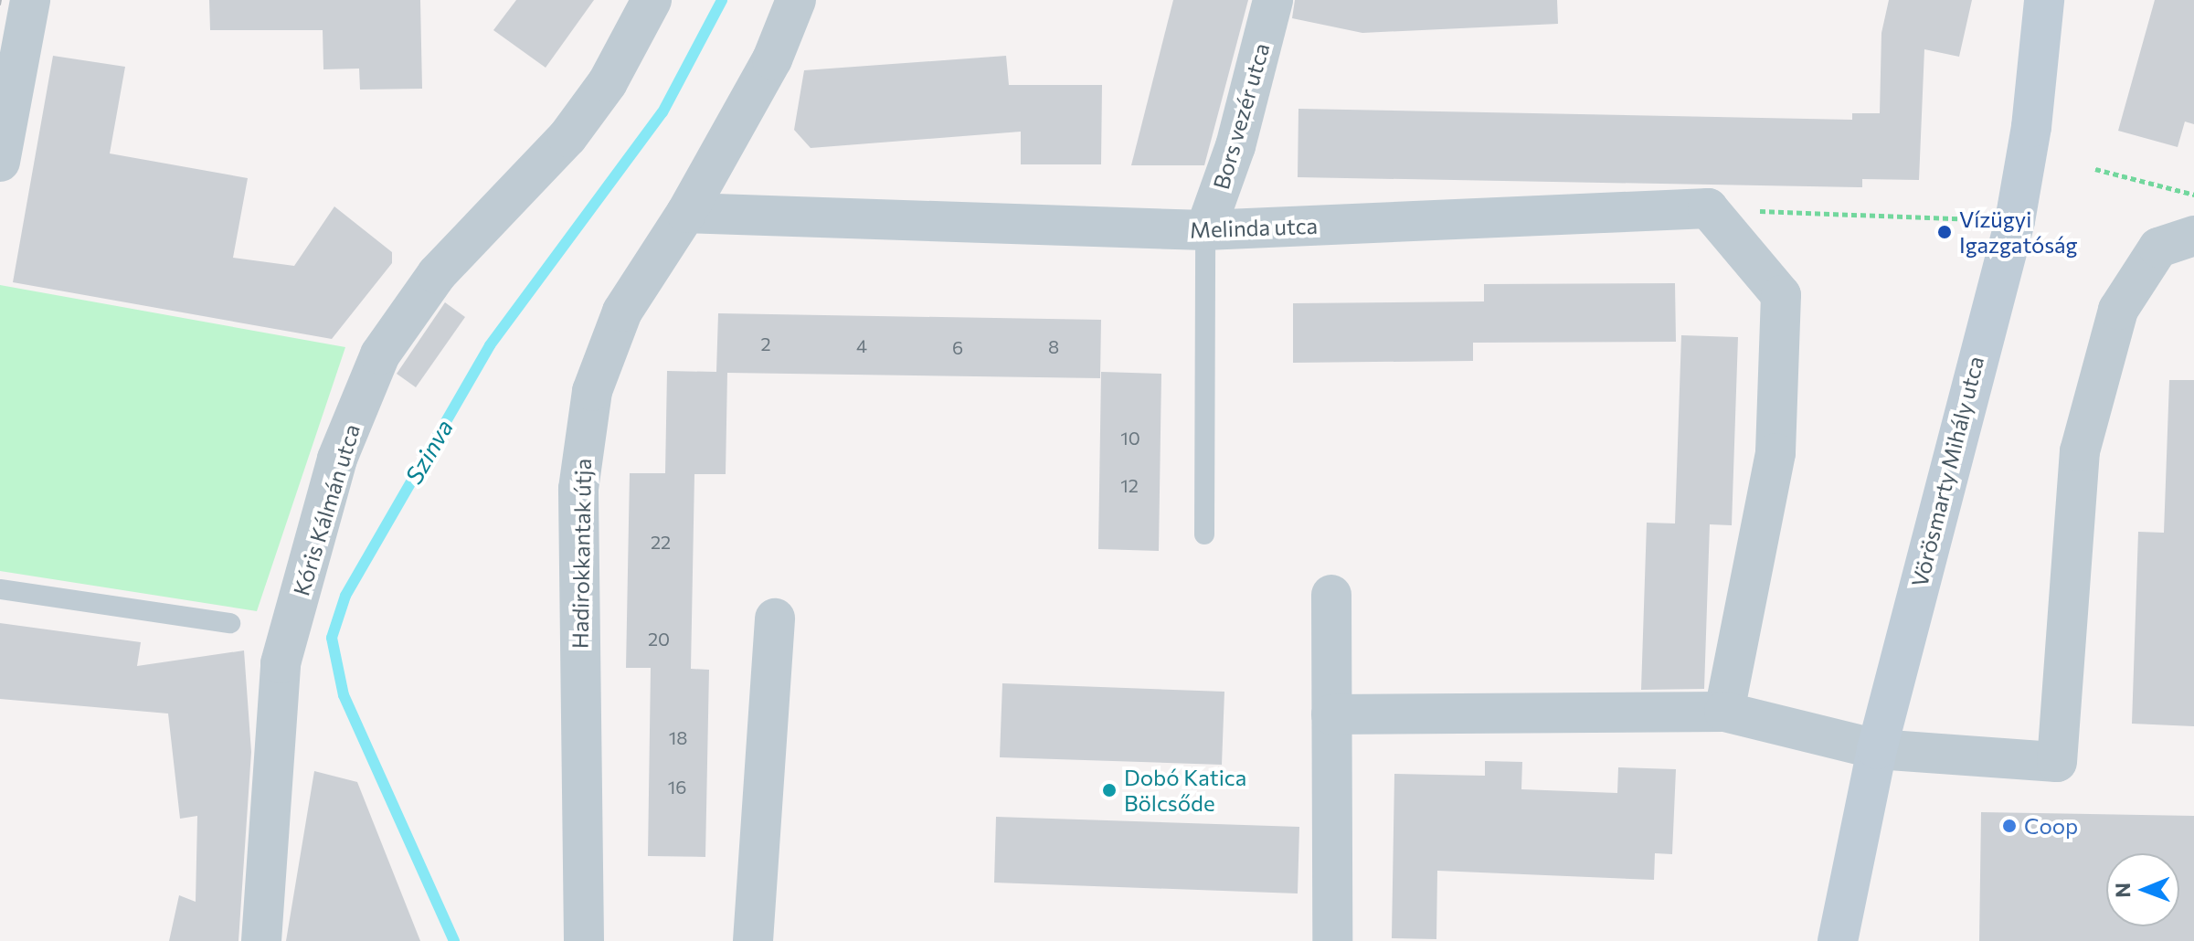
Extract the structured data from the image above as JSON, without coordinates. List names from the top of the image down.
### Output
{
  "streets": {
    "main road": ["Vörösmarty Mihály utca"],
    "street": [
      "Bors vezér utca",
      "Melinda utca",
      "Kóris Kálmán utca",
      "Hadirokkantak útja"
    ]
  },
  "crossings": [
    ["Bors vezér utca", "Melinda utca"],
    ["Melinda utca", "Hadirokkantak útja"]
  ],
  "water": ["Szinva"],
  "places": ["Vízügyi Igazgatóság", "Dobó Katica Bölcsőde", "Coop"],
  "house_numbers": [
    "2",
    "4",
    "8",
    "6",
    "10",
    "12",
    "22",
    "20",
    "18",
    "16"
  ],
  "north": "left"
}
